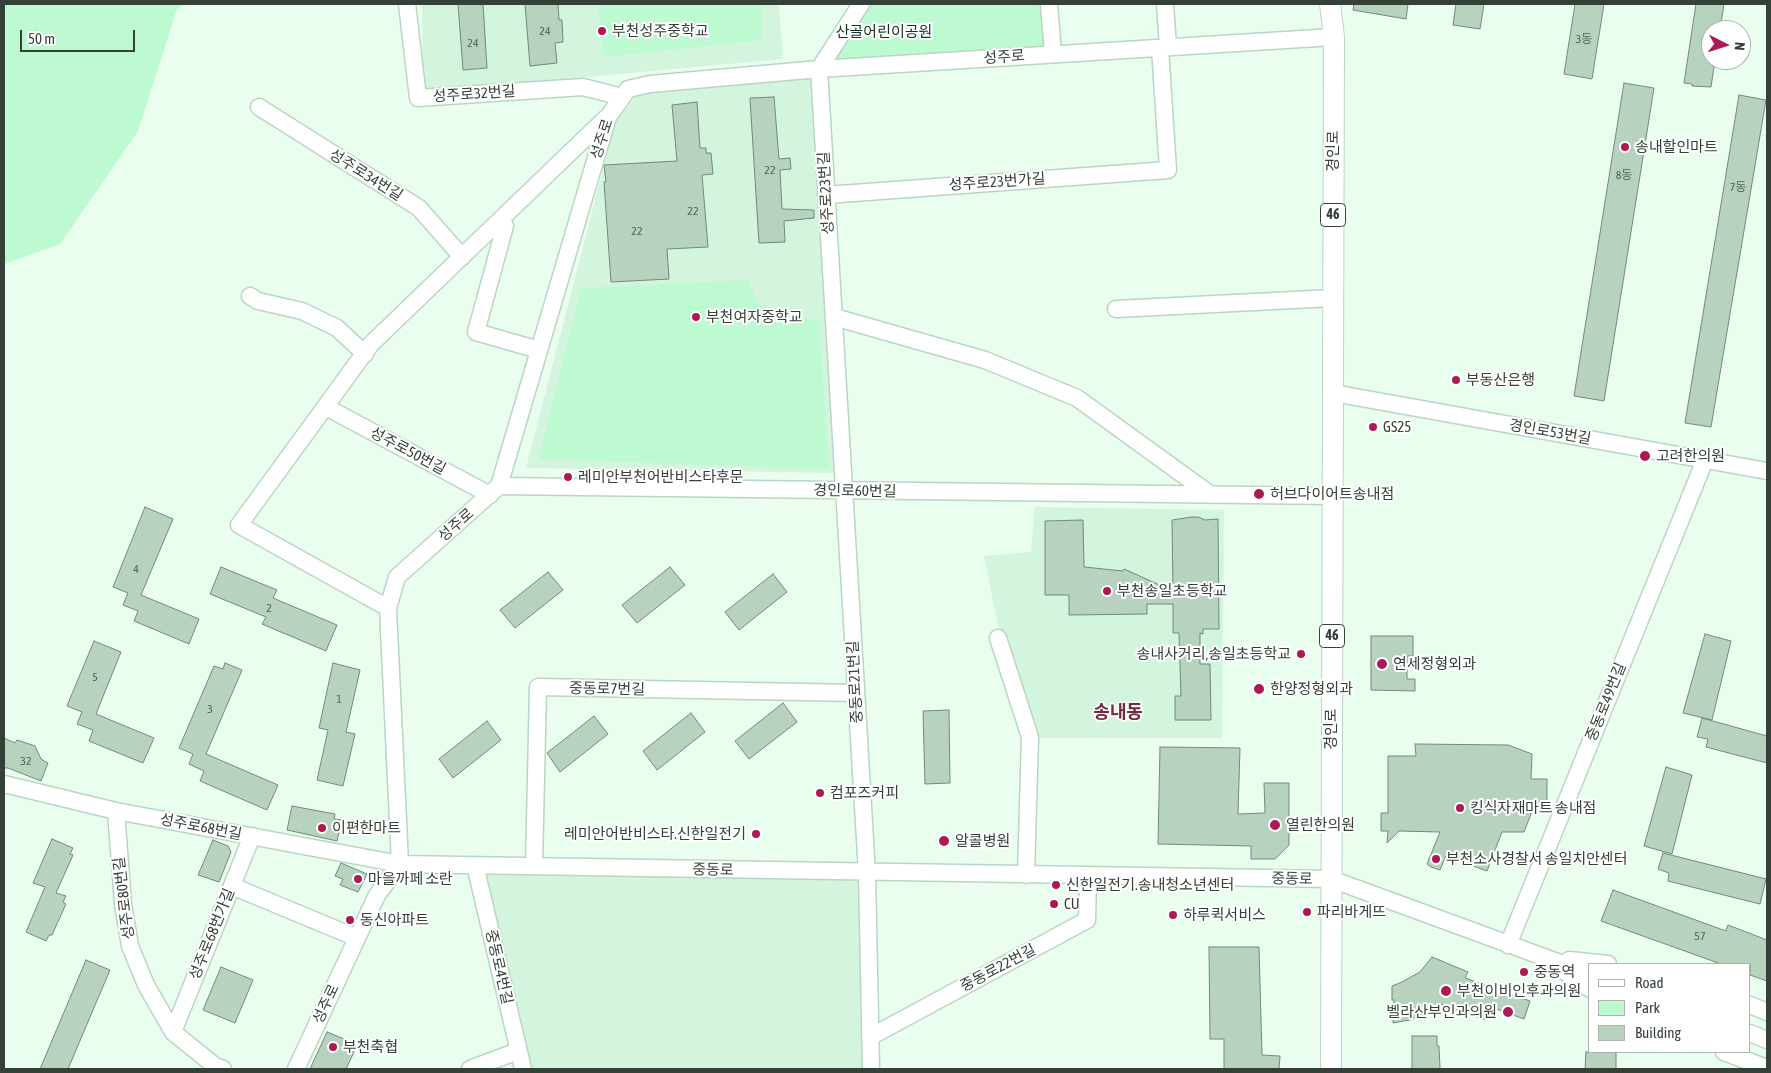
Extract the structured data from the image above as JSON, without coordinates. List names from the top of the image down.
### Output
{
  "streets": {
    "main road": ["경인로", "46"],
    "street": [
      "성주로",
      "성주로32번길",
      "성주로34번길",
      "성주로23번가길",
      "성주로23번길",
      "경인로53번길",
      "성주로50번길",
      "경인로60번길",
      "중동로21번길",
      "중동로7번길",
      "중동로49번길",
      "성주로68번길",
      "중동로",
      "성주로80번길",
      "성주로68번가길",
      "중동로4번길",
      "중동로22번길"
    ]
  },
  "crossings": [
    ["성주로", "성주로32번길"],
    ["성주로", "경인로"],
    ["성주로", "성주로23번가길"],
    ["성주로", "성주로23번길"],
    ["성주로", "성주로50번길"],
    ["성주로", "경인로60번길"],
    ["성주로", "성주로68번길"],
    ["성주로", "중동로"],
    ["경인로", "경인로53번길"],
    ["경인로", "경인로60번길"],
    ["경인로", "중동로"],
    ["성주로23번가길", "성주로23번길"],
    ["성주로23번길", "경인로60번길"],
    ["성주로23번길", "중동로21번길"],
    ["경인로53번길", "중동로49번길"],
    ["성주로50번길", "경인로60번길"],
    ["경인로60번길", "중동로21번길"],
    ["중동로21번길", "중동로7번길"],
    ["중동로21번길", "중동로"],
    ["중동로7번길", "중동로"],
    ["중동로49번길", "중동로"],
    ["성주로68번길", "중동로"],
    ["성주로68번길", "성주로80번길"],
    ["성주로68번길", "성주로68번가길"],
    ["중동로", "중동로4번길"],
    ["중동로", "중동로22번길"],
    ["성주로80번길", "성주로68번가길"]
  ],
  "districts": ["송내동"],
  "parks": ["산골어린이공원"],
  "places": [
    "부천성주중학교",
    "송내할인마트",
    "부천여자중학교",
    "부동산은행",
    "GS25",
    "고려한의원",
    "레미안부천어반비스타후문",
    "허브다이어트송내점",
    "부천송일초등학교",
    "송내사거리,송일초등학교",
    "연세정형외과",
    "한양정형외과",
    "컴포즈커피",
    "킹식자재마트 송내점",
    "열린한의원",
    "이편한마트",
    "레미안어반비스타.신한일전기",
    "알콜병원",
    "부천소사경찰서 송일치안센터",
    "마을까페 소란",
    "신한일전기.송내청소년센터",
    "CU",
    "파리바게뜨",
    "하루퀵서비스",
    "동신아파트",
    "중동역",
    "부천이비인후과의원",
    "벨라산부인과의원",
    "부천축협"
  ],
  "house_numbers": [
    "24",
    "3동",
    "24",
    "22",
    "8동",
    "7동",
    "22",
    "22",
    "4",
    "2",
    "5",
    "1",
    "3",
    "32",
    "57"
  ],
  "legend": ["Road", "Park", "Building"],
  "scale_bar": "50 m",
  "north": "right"
}
